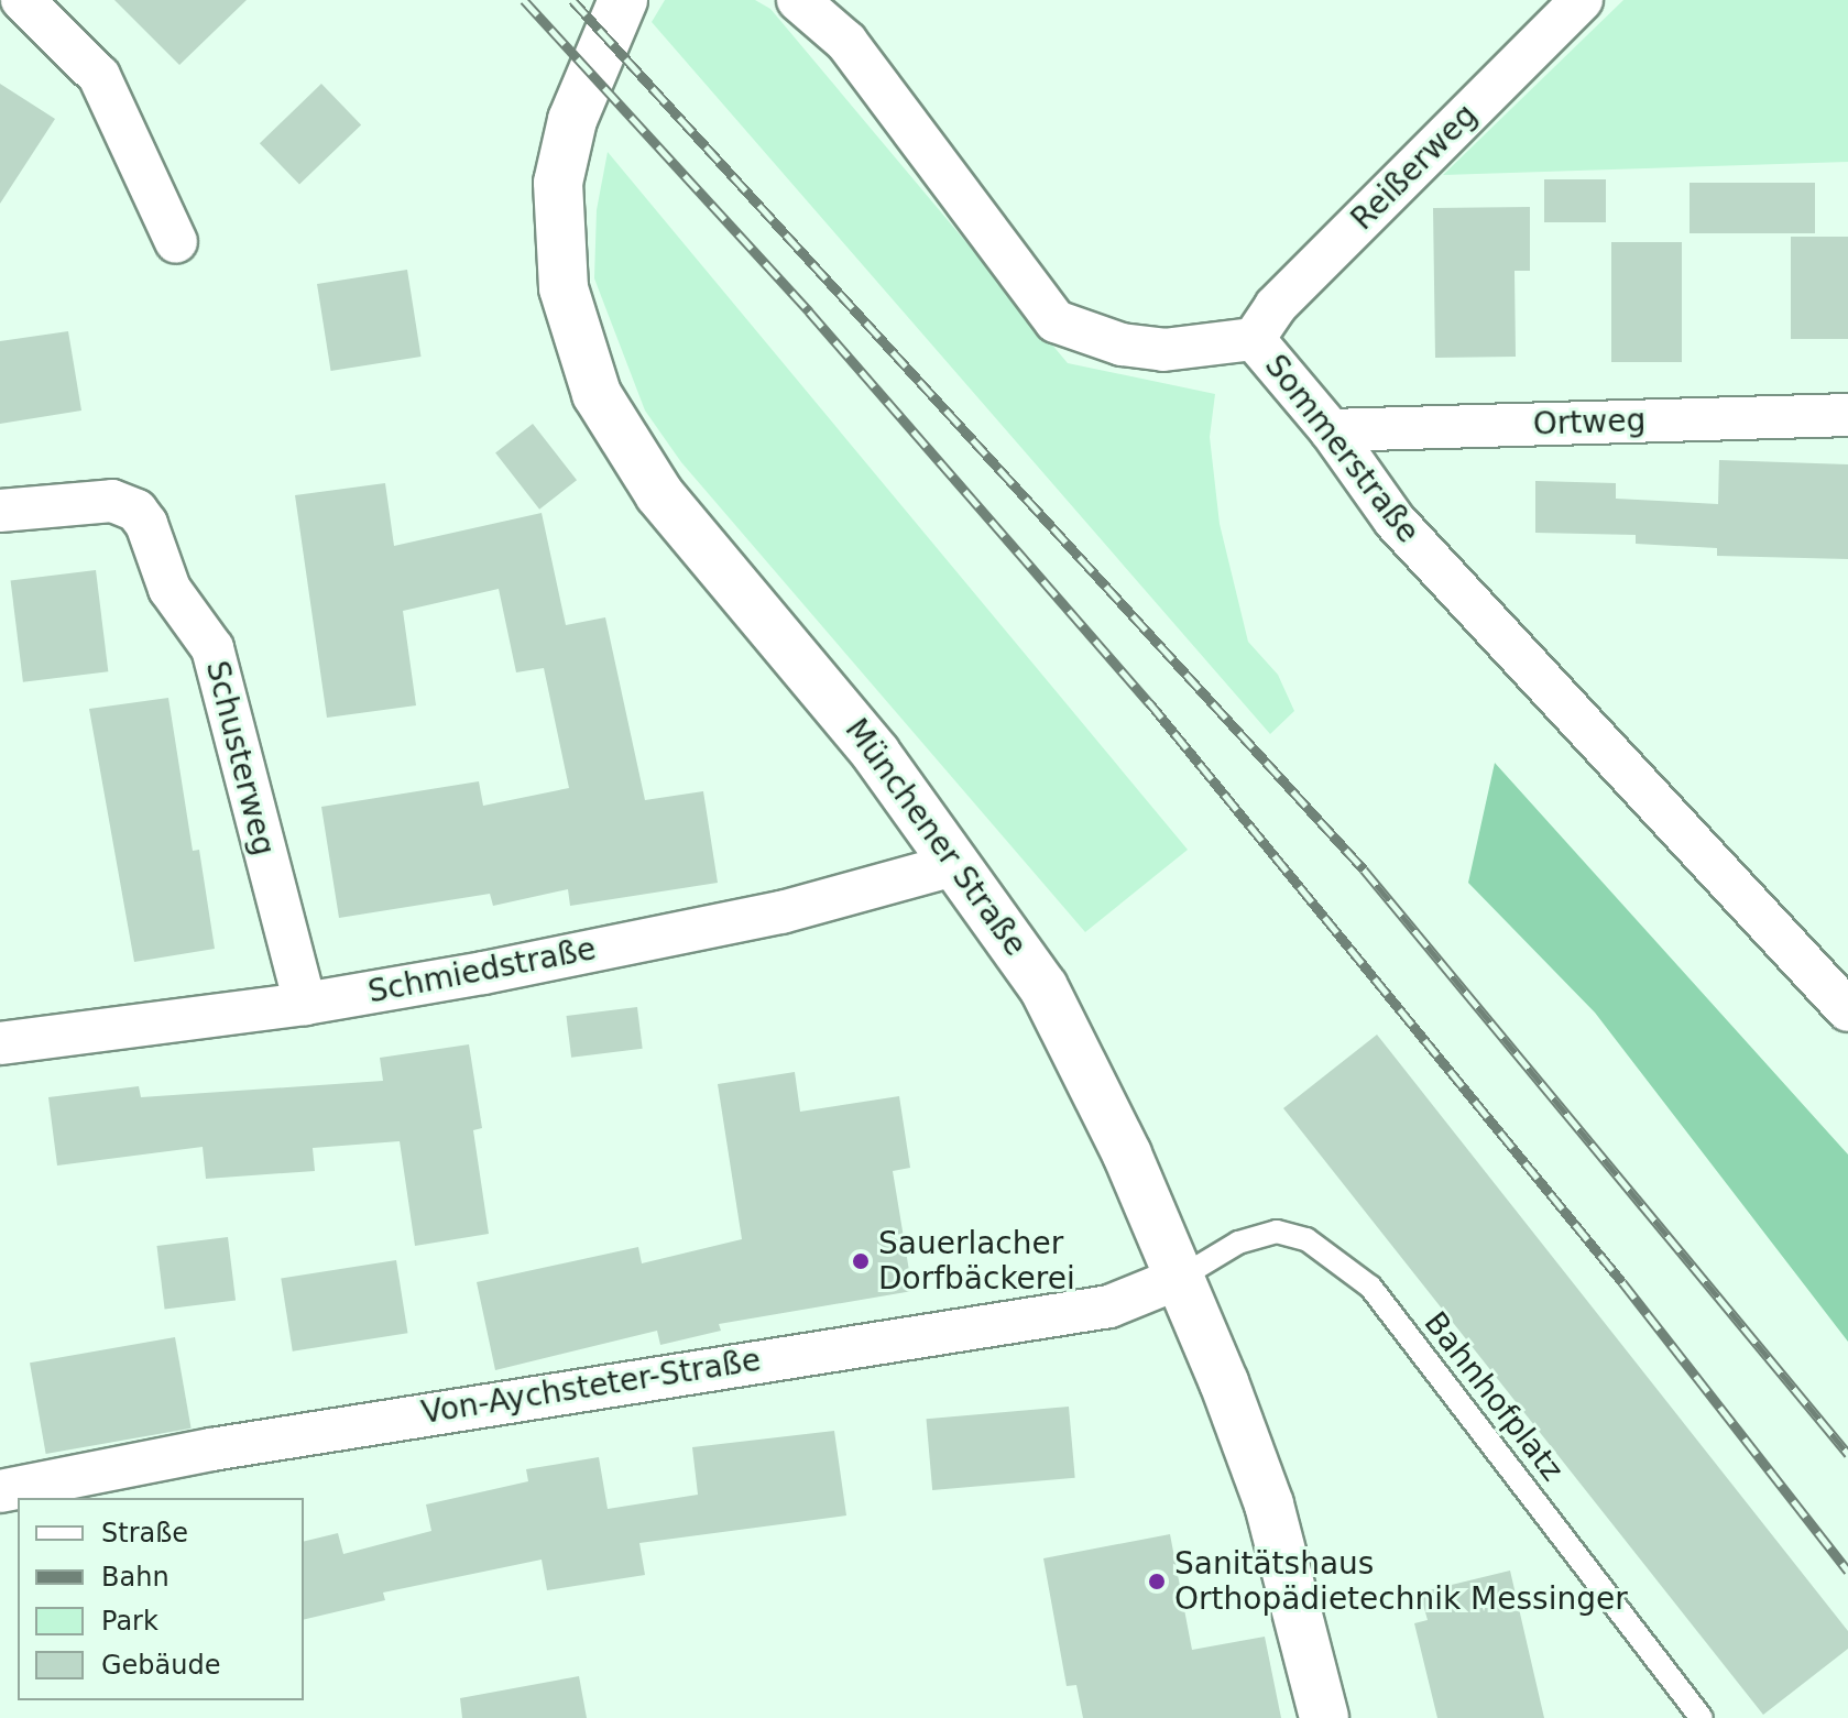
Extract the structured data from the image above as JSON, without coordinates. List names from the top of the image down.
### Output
{
  "streets": {
    "main road": ["Münchener Straße"],
    "street": [
      "Reißerweg",
      "Ortweg",
      "Sommerstraße",
      "Schusterweg",
      "Schmiedstraße",
      "Von-Aychsteter-Straße"
    ],
    "lane": ["Bahnhofplatz"]
  },
  "crossings": [
    ["Reißerweg", "Sommerstraße"],
    ["Ortweg", "Sommerstraße"],
    ["Schusterweg", "Schmiedstraße"],
    ["Münchener Straße", "Schmiedstraße"],
    ["Münchener Straße", "Von-Aychsteter-Straße"],
    ["Münchener Straße", "Bahnhofplatz"],
    ["Von-Aychsteter-Straße", "Bahnhofplatz"]
  ],
  "places": ["Sauerlacher Dorfbäckerei", "Sanitätshaus Orthopädietechnik Messinger"],
  "legend": [
    "Straße",
    "Bahn",
    "Park",
    "Gebäude"
  ]
}
